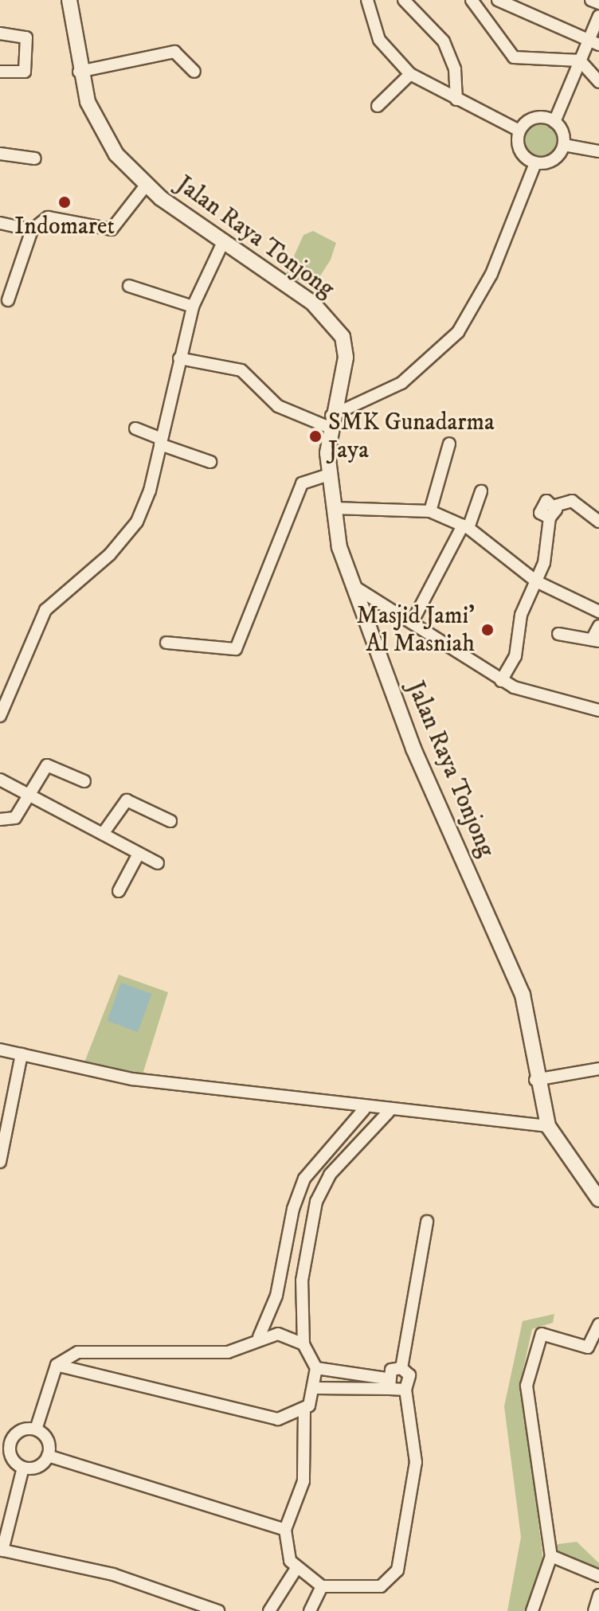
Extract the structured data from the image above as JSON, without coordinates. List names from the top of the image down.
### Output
{
  "streets": {
    "main road": ["Jalan Raya Tonjong"]
  },
  "places": ["Indomaret", "SMK Gunadarma Jaya", "Masjid Jami' Al Masniah"]
}
